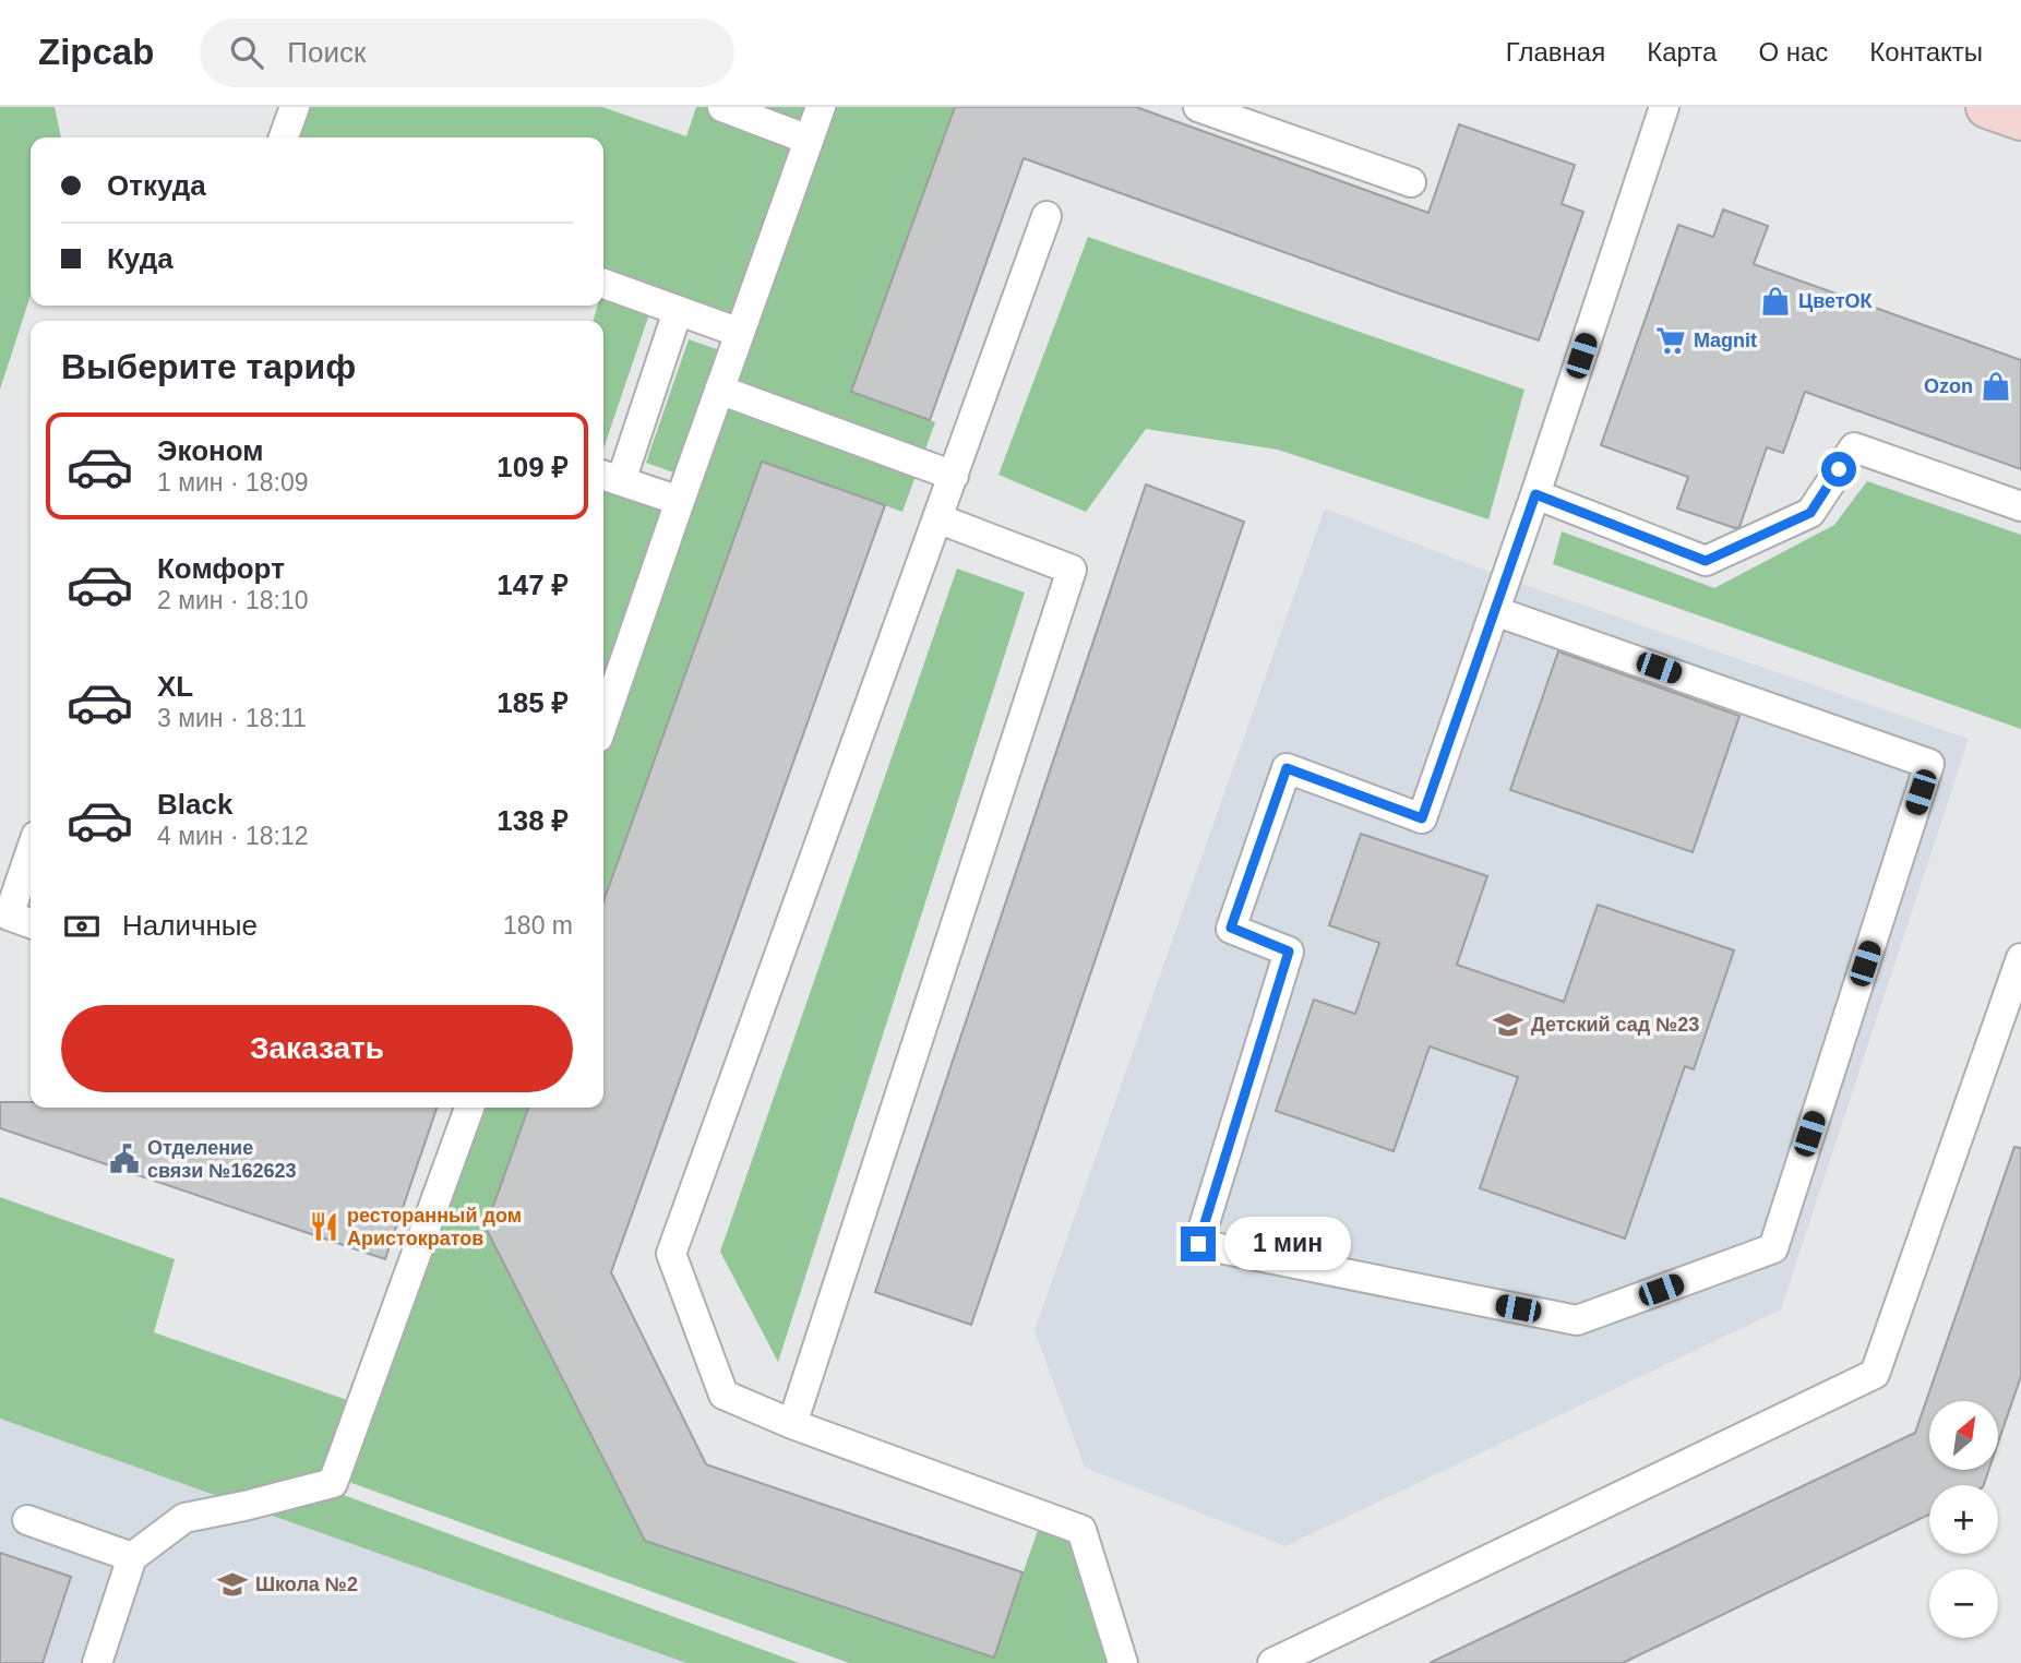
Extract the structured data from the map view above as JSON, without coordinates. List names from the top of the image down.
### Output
{
  "places": {
    "shop": ["ЦветОК", "Ozon"],
    "supermarket": ["Magnit"],
    "school or university": ["Детский сад №23", "Школа №2"],
    "public building": ["Отделение связи №162623"],
    "restaurant": ["ресторанный дом Аристократов"]
  },
  "north": "top right",
  "page": {
    "header": "Zipcab",
    "search": "Поиск",
    "nav": [
      "Главная",
      "Карта",
      "О нас",
      "Контакты"
    ],
    "banner": ["Откуда", "Куда"],
    "heading": "Выберите тариф",
    "list": [
      {
        "name": "Эконом",
        "note": "1 мин · 18:09",
        "value": "109 ₽"
      },
      {
        "name": "Комфорт",
        "note": "2 мин · 18:10",
        "value": "147 ₽"
      },
      {
        "name": "XL",
        "note": "3 мин · 18:11",
        "value": "185 ₽"
      },
      {
        "name": "Black",
        "note": "4 мин · 18:12",
        "value": "138 ₽"
      }
    ],
    "pay": ["Наличные", "180 m"],
    "buttons": "Заказать",
    "bubble": "1 мин",
    "map_buttons": ["+", "−"]
  }
}
